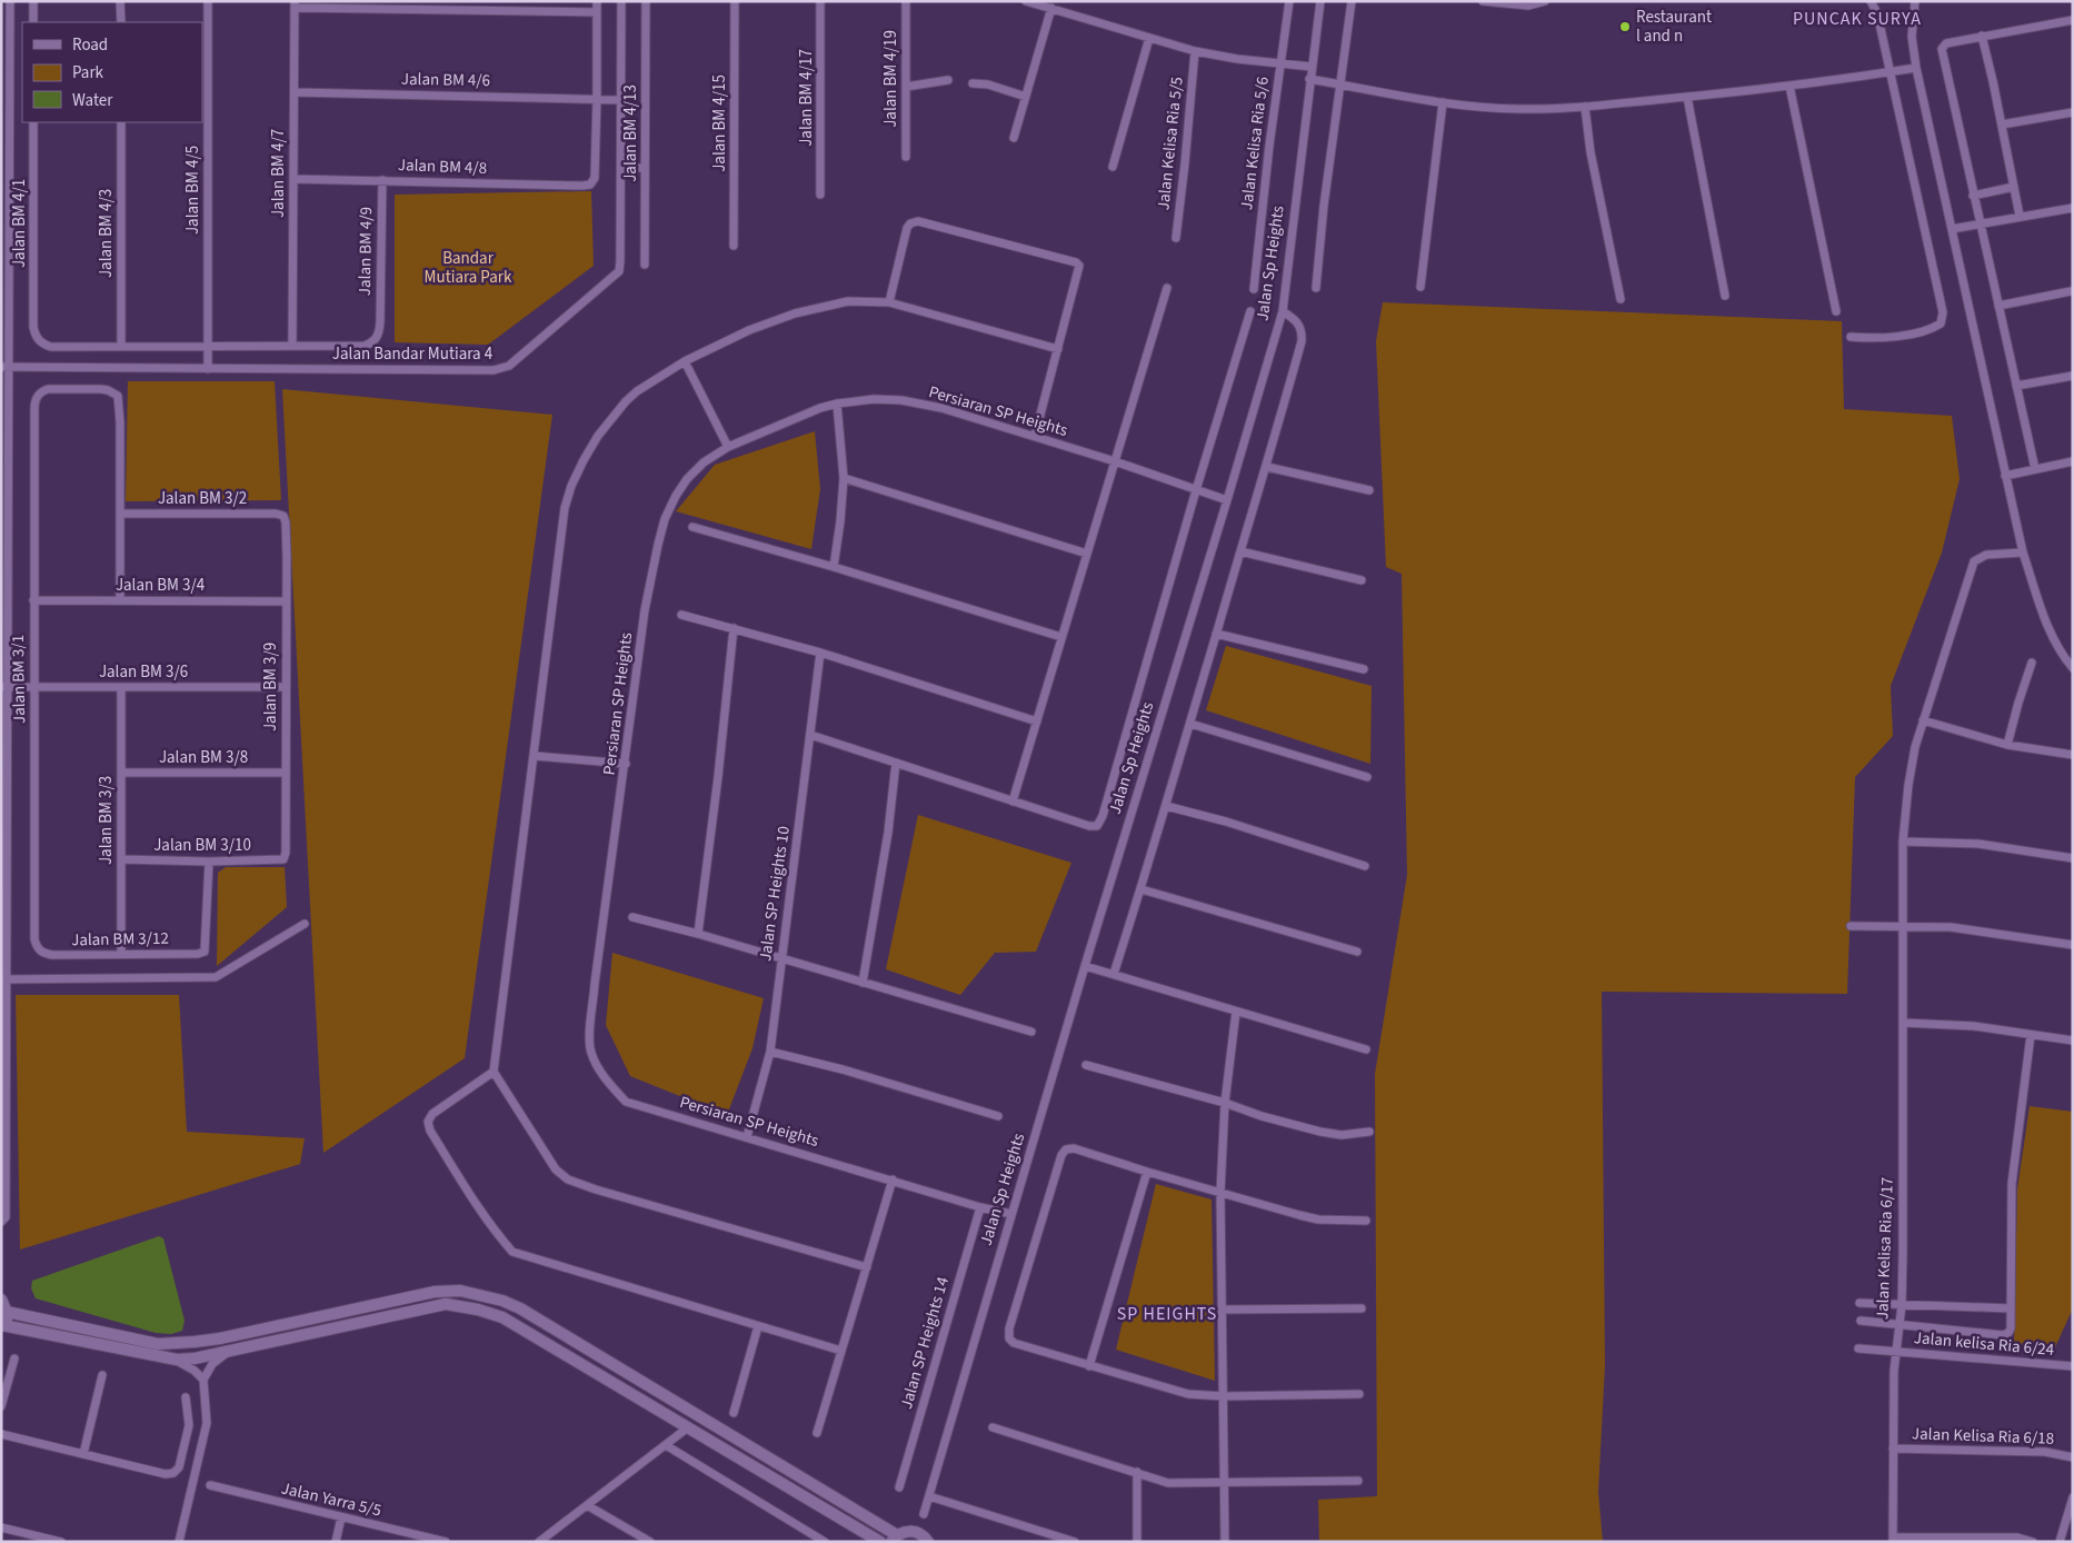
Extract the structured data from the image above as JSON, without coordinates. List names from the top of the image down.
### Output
{
  "streets": {
    "street": [
      "Jalan BM 4/19",
      "Jalan BM 4/6",
      "Jalan BM 4/17",
      "Jalan BM 4/15",
      "Jalan BM 4/13",
      "Jalan Kelisa Ria 5/5",
      "Jalan Kelisa Ria 5/6",
      "Jalan BM 4/8",
      "Jalan BM 4/7",
      "Jalan BM 4/5",
      "Jalan BM 4/1",
      "Jalan BM 4/3",
      "Jalan BM 4/9",
      "Jalan Sp Heights",
      "Jalan Bandar Mutiara 4",
      "Persiaran SP Heights",
      "Jalan BM 3/2",
      "Jalan BM 3/4",
      "Jalan BM 3/6",
      "Jalan BM 3/1",
      "Jalan BM 3/9",
      "Jalan BM 3/8",
      "Jalan BM 3/3",
      "Jalan BM 3/10",
      "Jalan SP Heights 10",
      "Jalan BM 3/12",
      "Jalan Kelisa Ria 6/17",
      "Jalan SP Heights 14",
      "Jalan kelisa Ria 6/24",
      "Jalan Kelisa Ria 6/18",
      "Jalan Yarra 5/5"
    ]
  },
  "crossings": [
    ["Jalan BM 4/6", "Jalan BM 4/8"],
    ["Jalan BM 4/6", "Jalan BM 4/7"],
    ["Jalan BM 4/6", "Jalan Bandar Mutiara 4"],
    ["Jalan BM 4/8", "Jalan BM 4/7"],
    ["Jalan BM 4/8", "Jalan BM 4/9"],
    ["Jalan BM 4/7", "Jalan BM 4/9"],
    ["Jalan BM 4/5", "Jalan Bandar Mutiara 4"],
    ["Jalan BM 4/1", "Jalan BM 4/3"],
    ["Jalan Sp Heights", "Persiaran SP Heights"],
    ["Persiaran SP Heights", "Jalan SP Heights 10"],
    ["Persiaran SP Heights", "Jalan SP Heights 14"],
    ["Jalan BM 3/2", "Jalan BM 3/1"],
    ["Jalan BM 3/2", "Jalan BM 3/9"],
    ["Jalan BM 3/4", "Jalan BM 3/1"],
    ["Jalan BM 3/4", "Jalan BM 3/9"],
    ["Jalan BM 3/6", "Jalan BM 3/1"],
    ["Jalan BM 3/6", "Jalan BM 3/9"],
    ["Jalan BM 3/6", "Jalan BM 3/3"],
    ["Jalan BM 3/1", "Jalan BM 3/12"],
    ["Jalan BM 3/9", "Jalan BM 3/8"],
    ["Jalan BM 3/9", "Jalan BM 3/10"],
    ["Jalan BM 3/8", "Jalan BM 3/3"],
    ["Jalan BM 3/3", "Jalan BM 3/10"],
    ["Jalan BM 3/3", "Jalan BM 3/12"],
    ["Jalan BM 3/10", "Jalan BM 3/12"],
    ["Jalan Kelisa Ria 6/17", "Jalan kelisa Ria 6/24"],
    ["Jalan Kelisa Ria 6/17", "Jalan Kelisa Ria 6/18"]
  ],
  "districts": ["PUNCAK SURYA", "SP HEIGHTS"],
  "parks": ["Bandar Mutiara Park"],
  "places": ["Restaurant l and n"],
  "legend": ["Road", "Park", "Water"]
}
